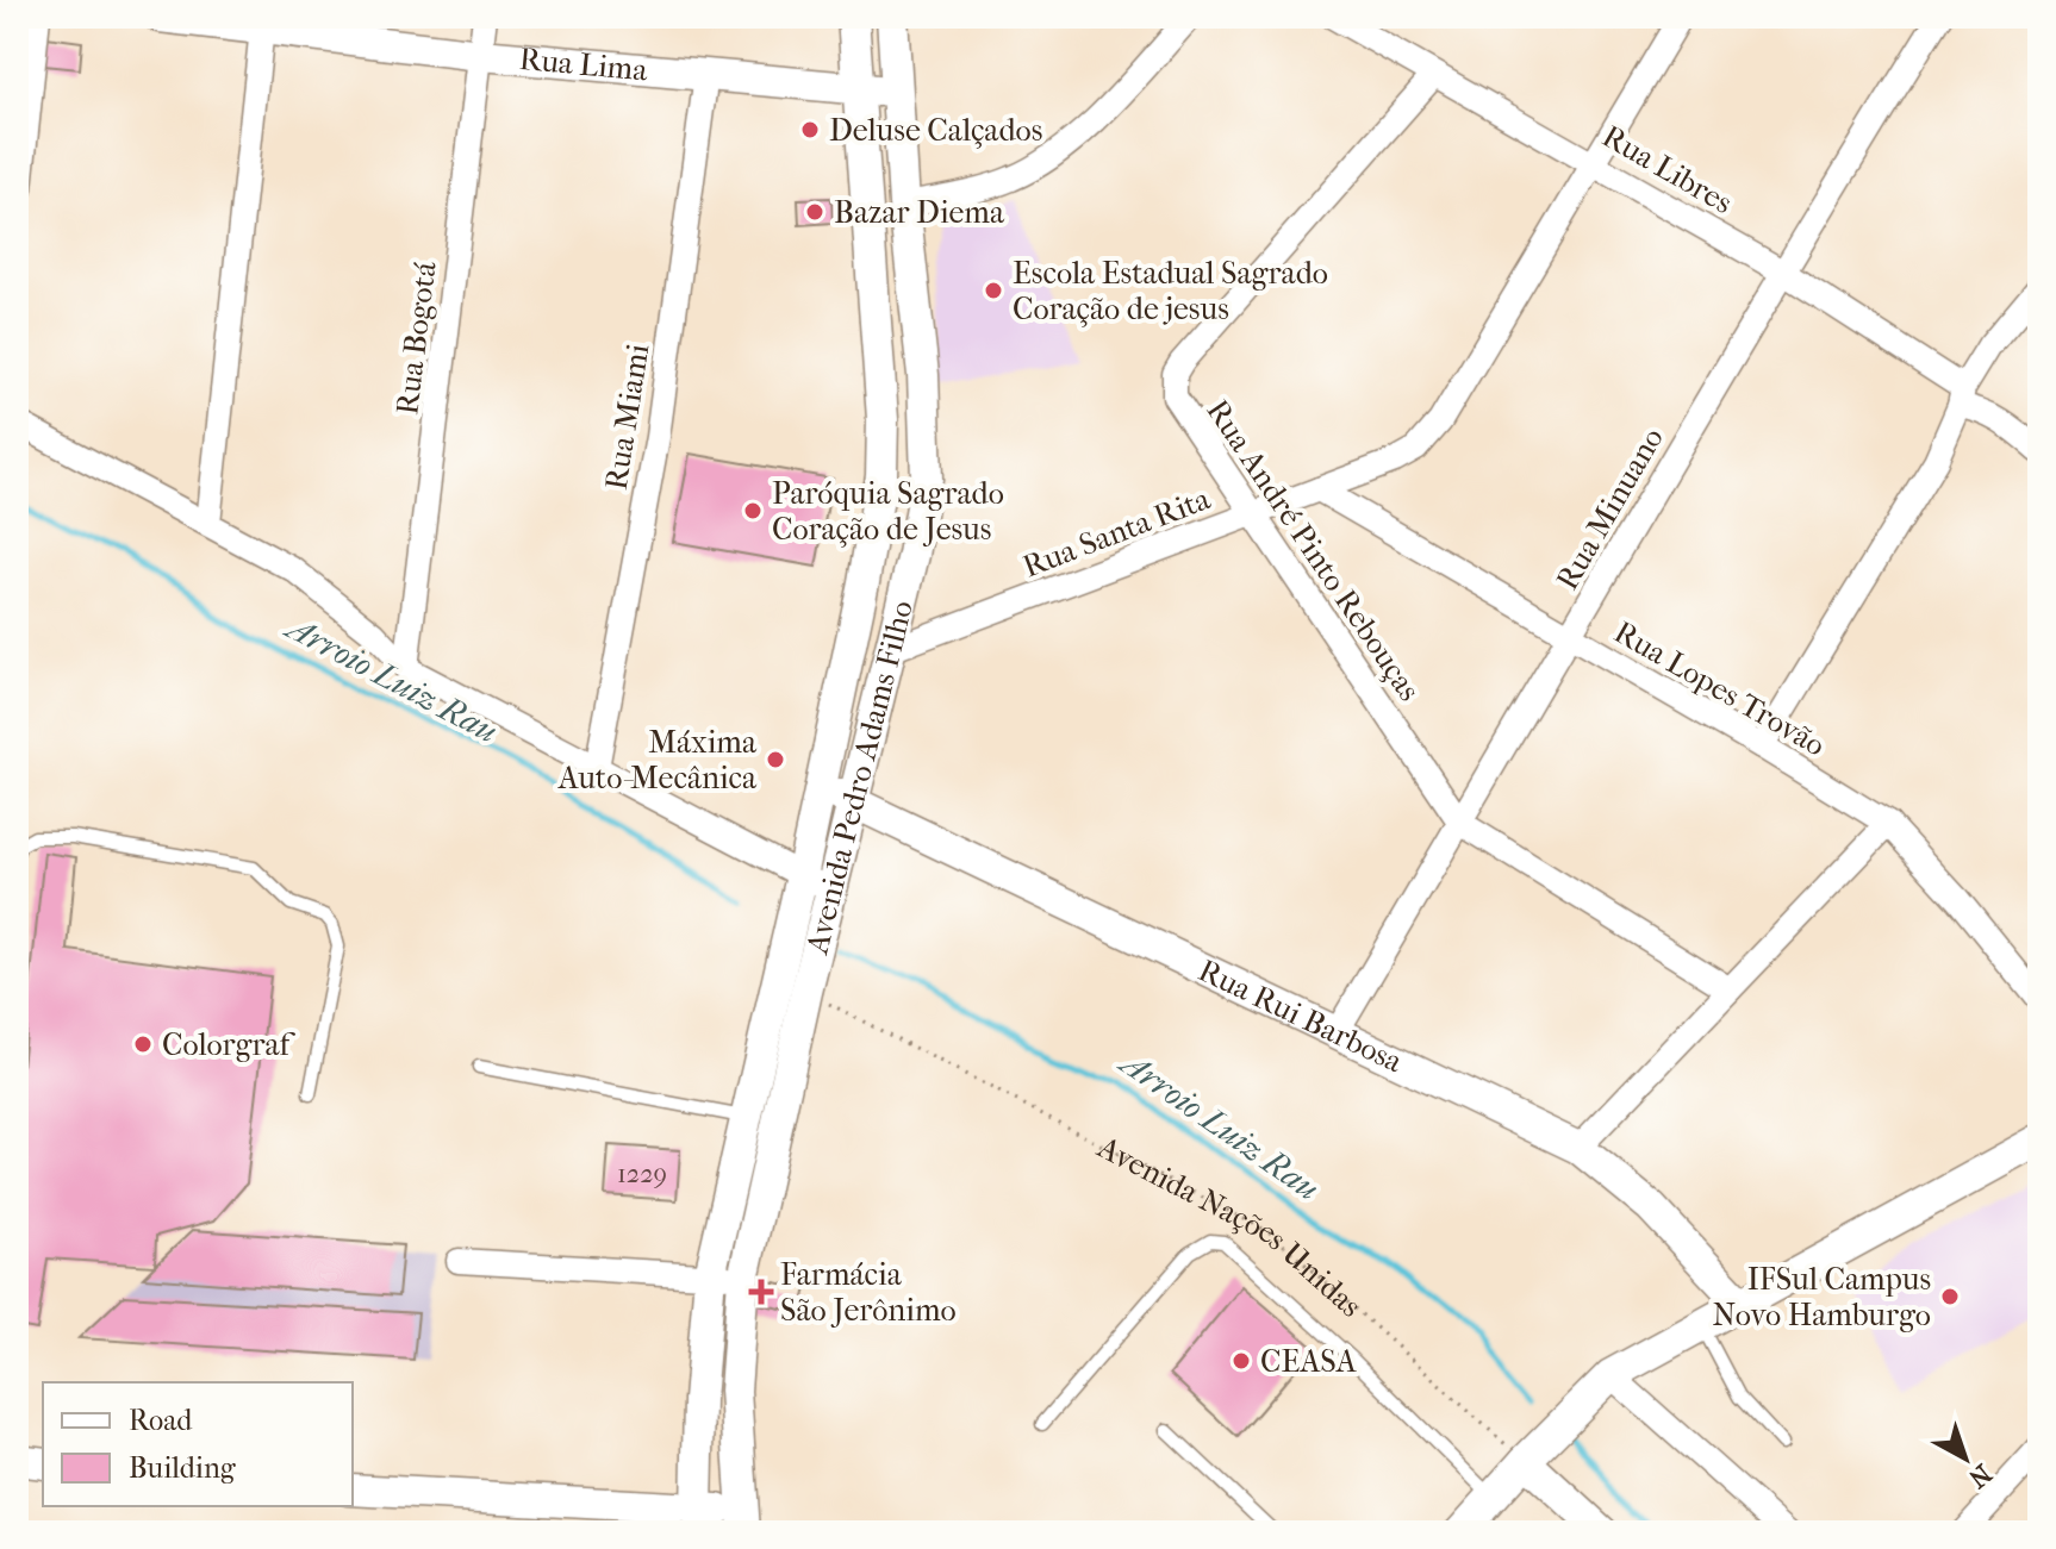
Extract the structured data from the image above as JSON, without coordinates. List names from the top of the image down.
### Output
{
  "streets": {
    "main road": ["Rua Lima", "Avenida Pedro Adams Filho", "Rua Rui Barbosa"],
    "street": [
      "Rua Libres",
      "Rua Bogotá",
      "Rua Miami",
      "Rua Minuano",
      "Rua Santa Rita",
      "Rua André Pinto Rebouças",
      "Rua Lopes Trovão"
    ],
    "path": ["Avenida Nações Unidas"]
  },
  "crossings": [
    ["Rua Lima", "Rua Bogotá"],
    ["Rua Lima", "Rua Miami"],
    ["Rua Lima", "Avenida Pedro Adams Filho"],
    ["Rua Libres", "Rua Minuano"],
    ["Rua Libres", "Rua Santa Rita"],
    ["Rua Libres", "Rua André Pinto Rebouças"],
    ["Rua Minuano", "Rua André Pinto Rebouças"],
    ["Rua Minuano", "Rua Lopes Trovão"],
    ["Rua Minuano", "Rua Rui Barbosa"],
    ["Rua Santa Rita", "Rua André Pinto Rebouças"],
    ["Rua Santa Rita", "Rua Lopes Trovão"],
    ["Rua Santa Rita", "Avenida Pedro Adams Filho"],
    ["Avenida Pedro Adams Filho", "Rua Rui Barbosa"],
    ["Avenida Pedro Adams Filho", "Avenida Nações Unidas"]
  ],
  "water": ["Arroio Luiz Rau"],
  "places": {
    "other": [
      "Deluse Calçados",
      "Bazar Diema",
      "Escola Estadual Sagrado Coração de jesus",
      "Paróquia Sagrado Coração de Jesus",
      "Máxima Auto-Mecânica",
      "Colorgraf",
      "IFSul Campus Novo Hamburgo",
      "CEASA"
    ],
    "health": ["Farmácia São Jerônimo"]
  },
  "house_numbers": ["1229"],
  "legend": ["Road", "Building"],
  "north": "bottom right"
}
